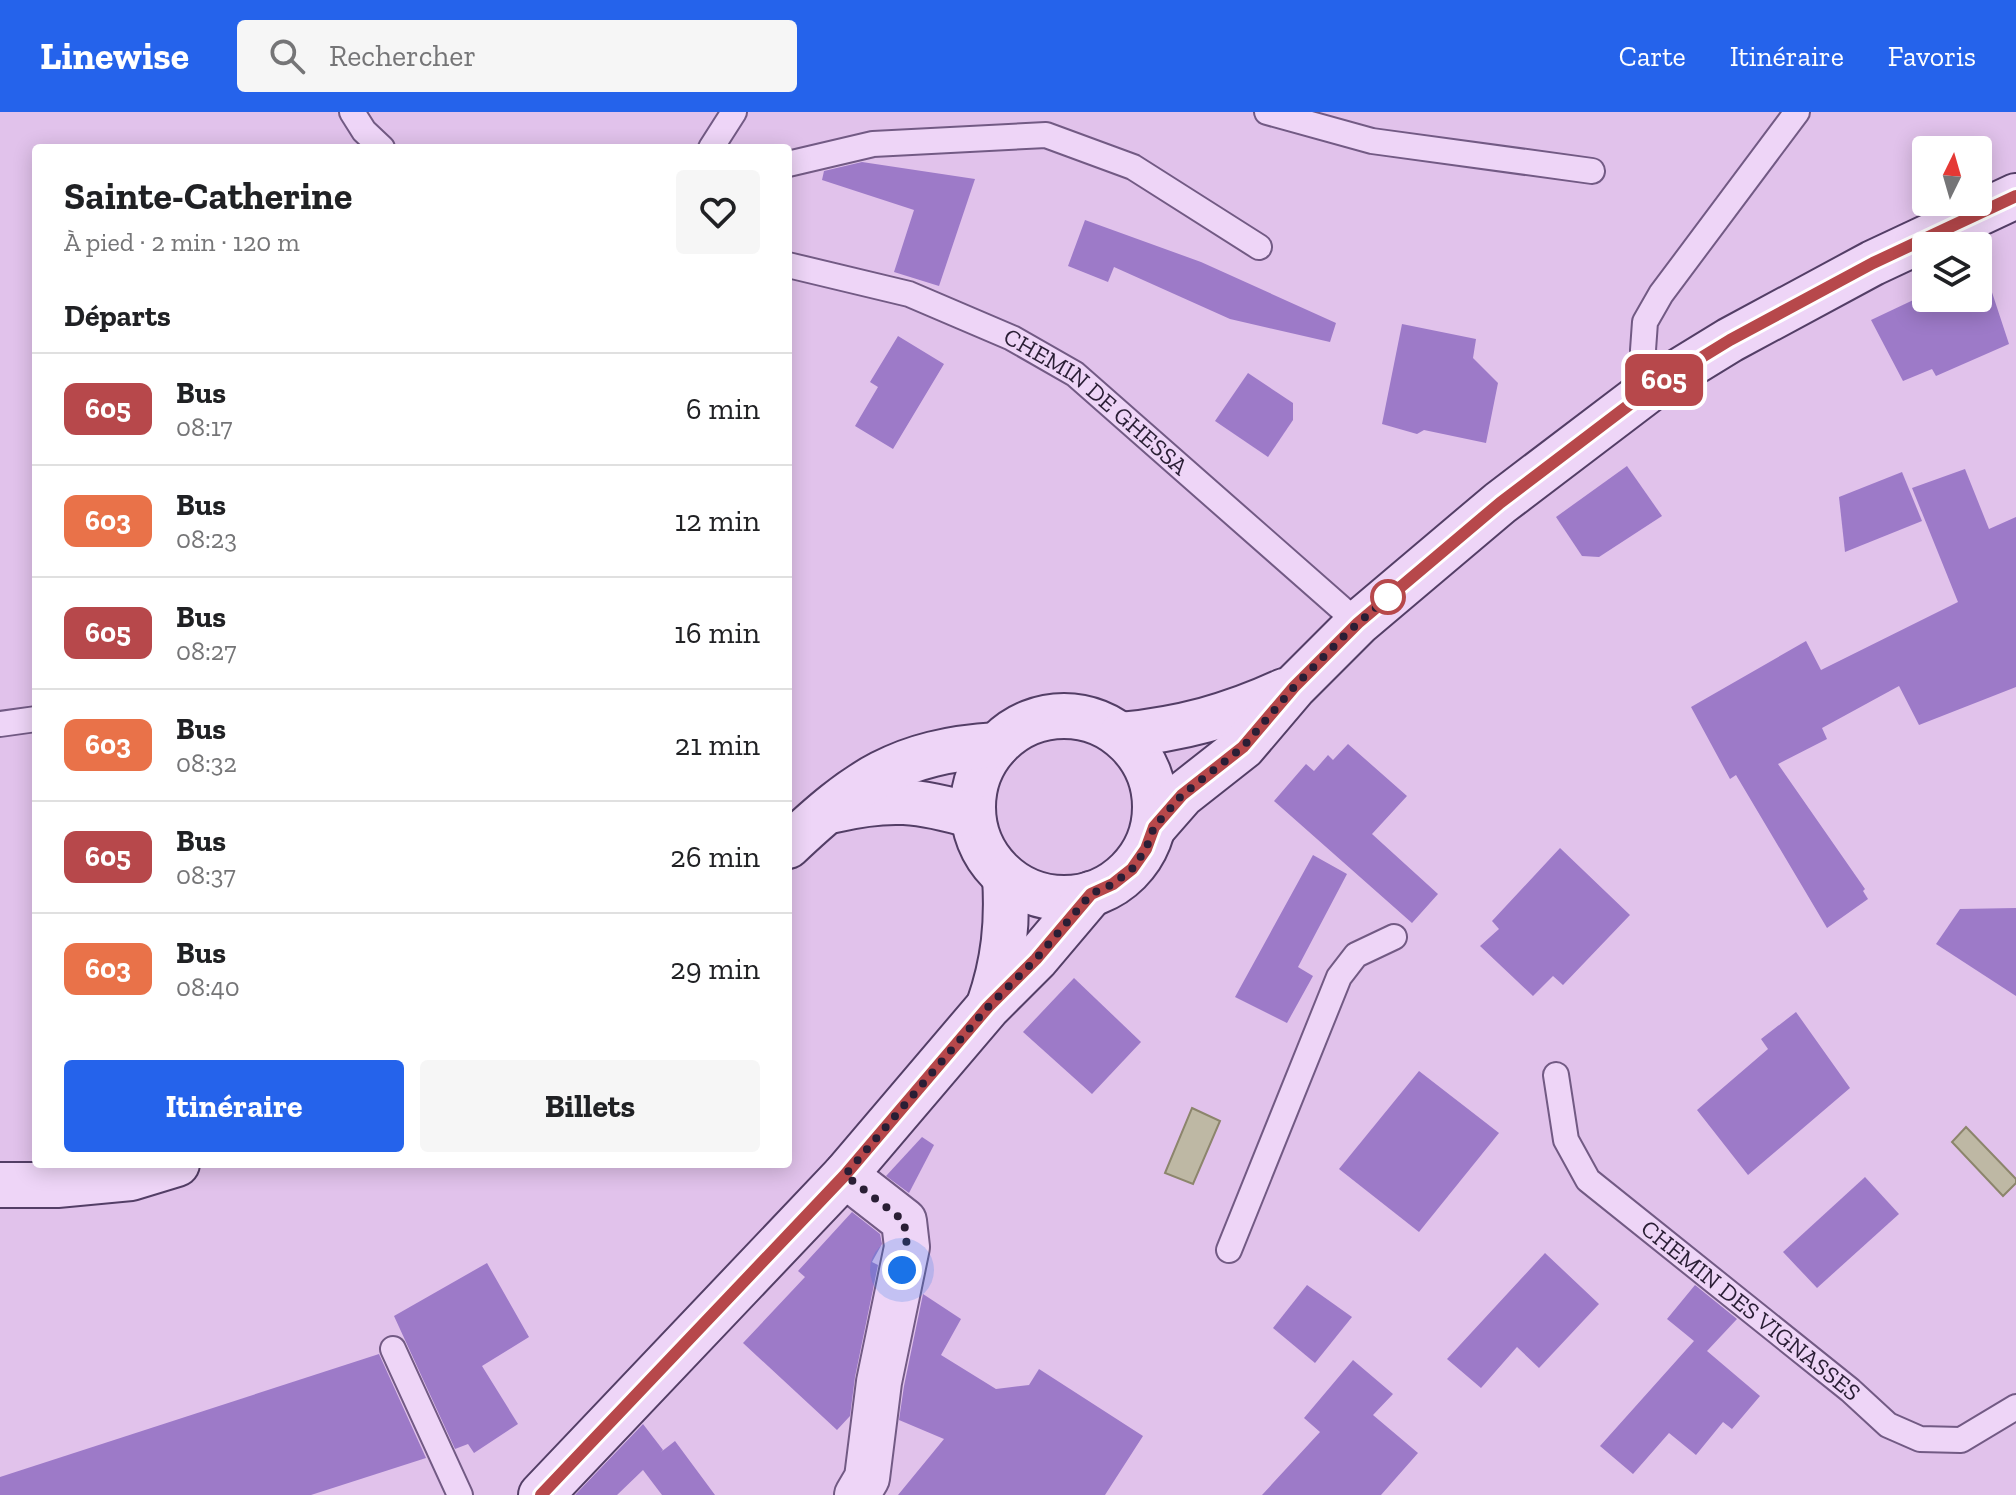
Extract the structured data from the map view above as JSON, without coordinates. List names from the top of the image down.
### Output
{
  "streets": {
    "lane": ["CHEMIN DE GHESSA", "CHEMIN DES VIGNASSES"]
  },
  "lines": ["bus line 605"],
  "north": "top",
  "page": {
    "header": "Linewise",
    "search": "Rechercher",
    "nav": ["Carte", "Itinéraire", "Favoris"],
    "on_map": "605",
    "heading": [
      ["Sainte-Catherine", "À pied · 2 min · 120 m"],
      "Départs"
    ],
    "list": [
      {
        "mark": "605",
        "name": "Bus",
        "note": "08:17",
        "value": "6 min"
      },
      {
        "mark": "603",
        "name": "Bus",
        "note": "08:23",
        "value": "12 min"
      },
      {
        "mark": "605",
        "name": "Bus",
        "note": "08:27",
        "value": "16 min"
      },
      {
        "mark": "603",
        "name": "Bus",
        "note": "08:32",
        "value": "21 min"
      },
      {
        "mark": "605",
        "name": "Bus",
        "note": "08:37",
        "value": "26 min"
      },
      {
        "mark": "603",
        "name": "Bus",
        "note": "08:40",
        "value": "29 min"
      }
    ],
    "buttons": ["Itinéraire", "Billets"]
  }
}
